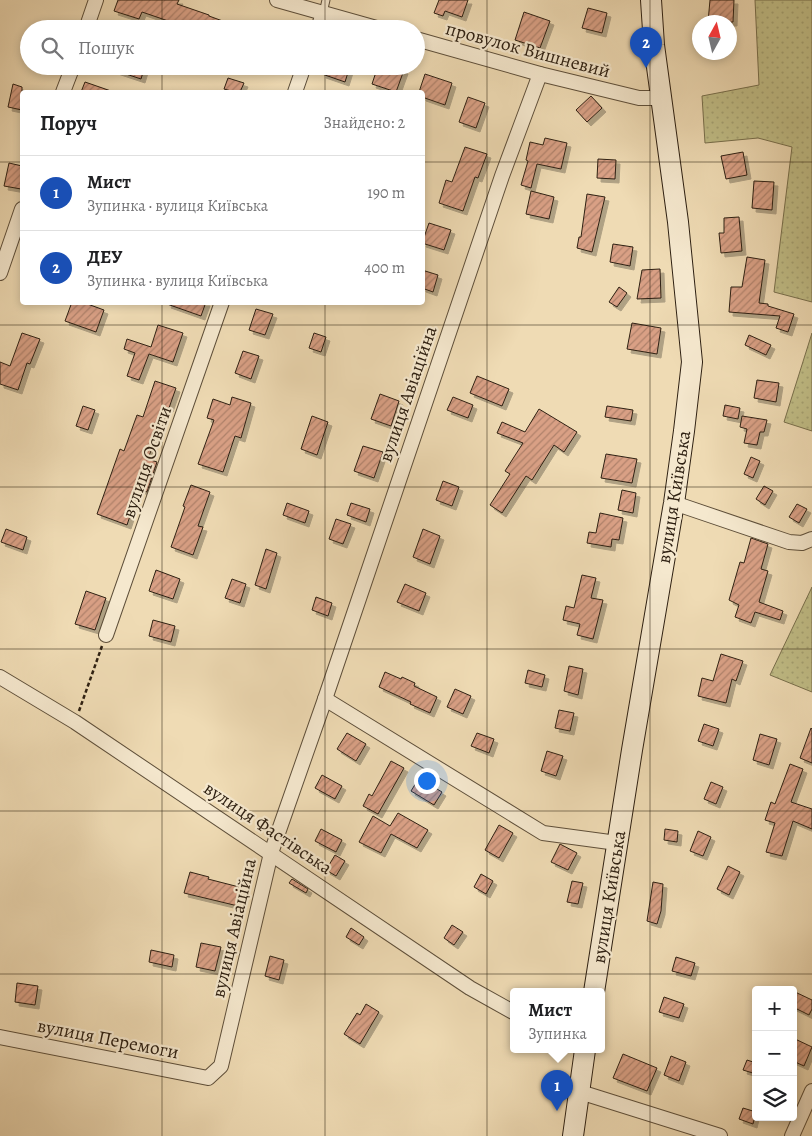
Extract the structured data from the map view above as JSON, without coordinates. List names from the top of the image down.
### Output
{
  "streets": {
    "street": [
      "провулок Вишневий",
      "вулиця Авіаційна",
      "вулиця Освіти",
      "вулиця Київська",
      "вулиця Фастівська",
      "вулиця Перемоги"
    ]
  },
  "crossings": [
    ["провулок Вишневий", "вулиця Авіаційна"],
    ["провулок Вишневий", "вулиця Київська"],
    ["вулиця Авіаційна", "вулиця Фастівська"],
    ["вулиця Авіаційна", "вулиця Перемоги"]
  ],
  "north": "top",
  "page": {
    "search": "Пошук",
    "pins": ["2", "1"],
    "heading": ["Поруч", "Знайдено: 2"],
    "list": [
      {
        "mark": "1",
        "name": "Мист",
        "note": "Зупинка · вулиця Київська",
        "value": "190 m"
      },
      {
        "mark": "2",
        "name": "ДЕУ",
        "note": "Зупинка · вулиця Київська",
        "value": "400 m"
      }
    ],
    "map_buttons": ["+", "−"],
    "popup": ["Мист", "Зупинка"]
  }
}
